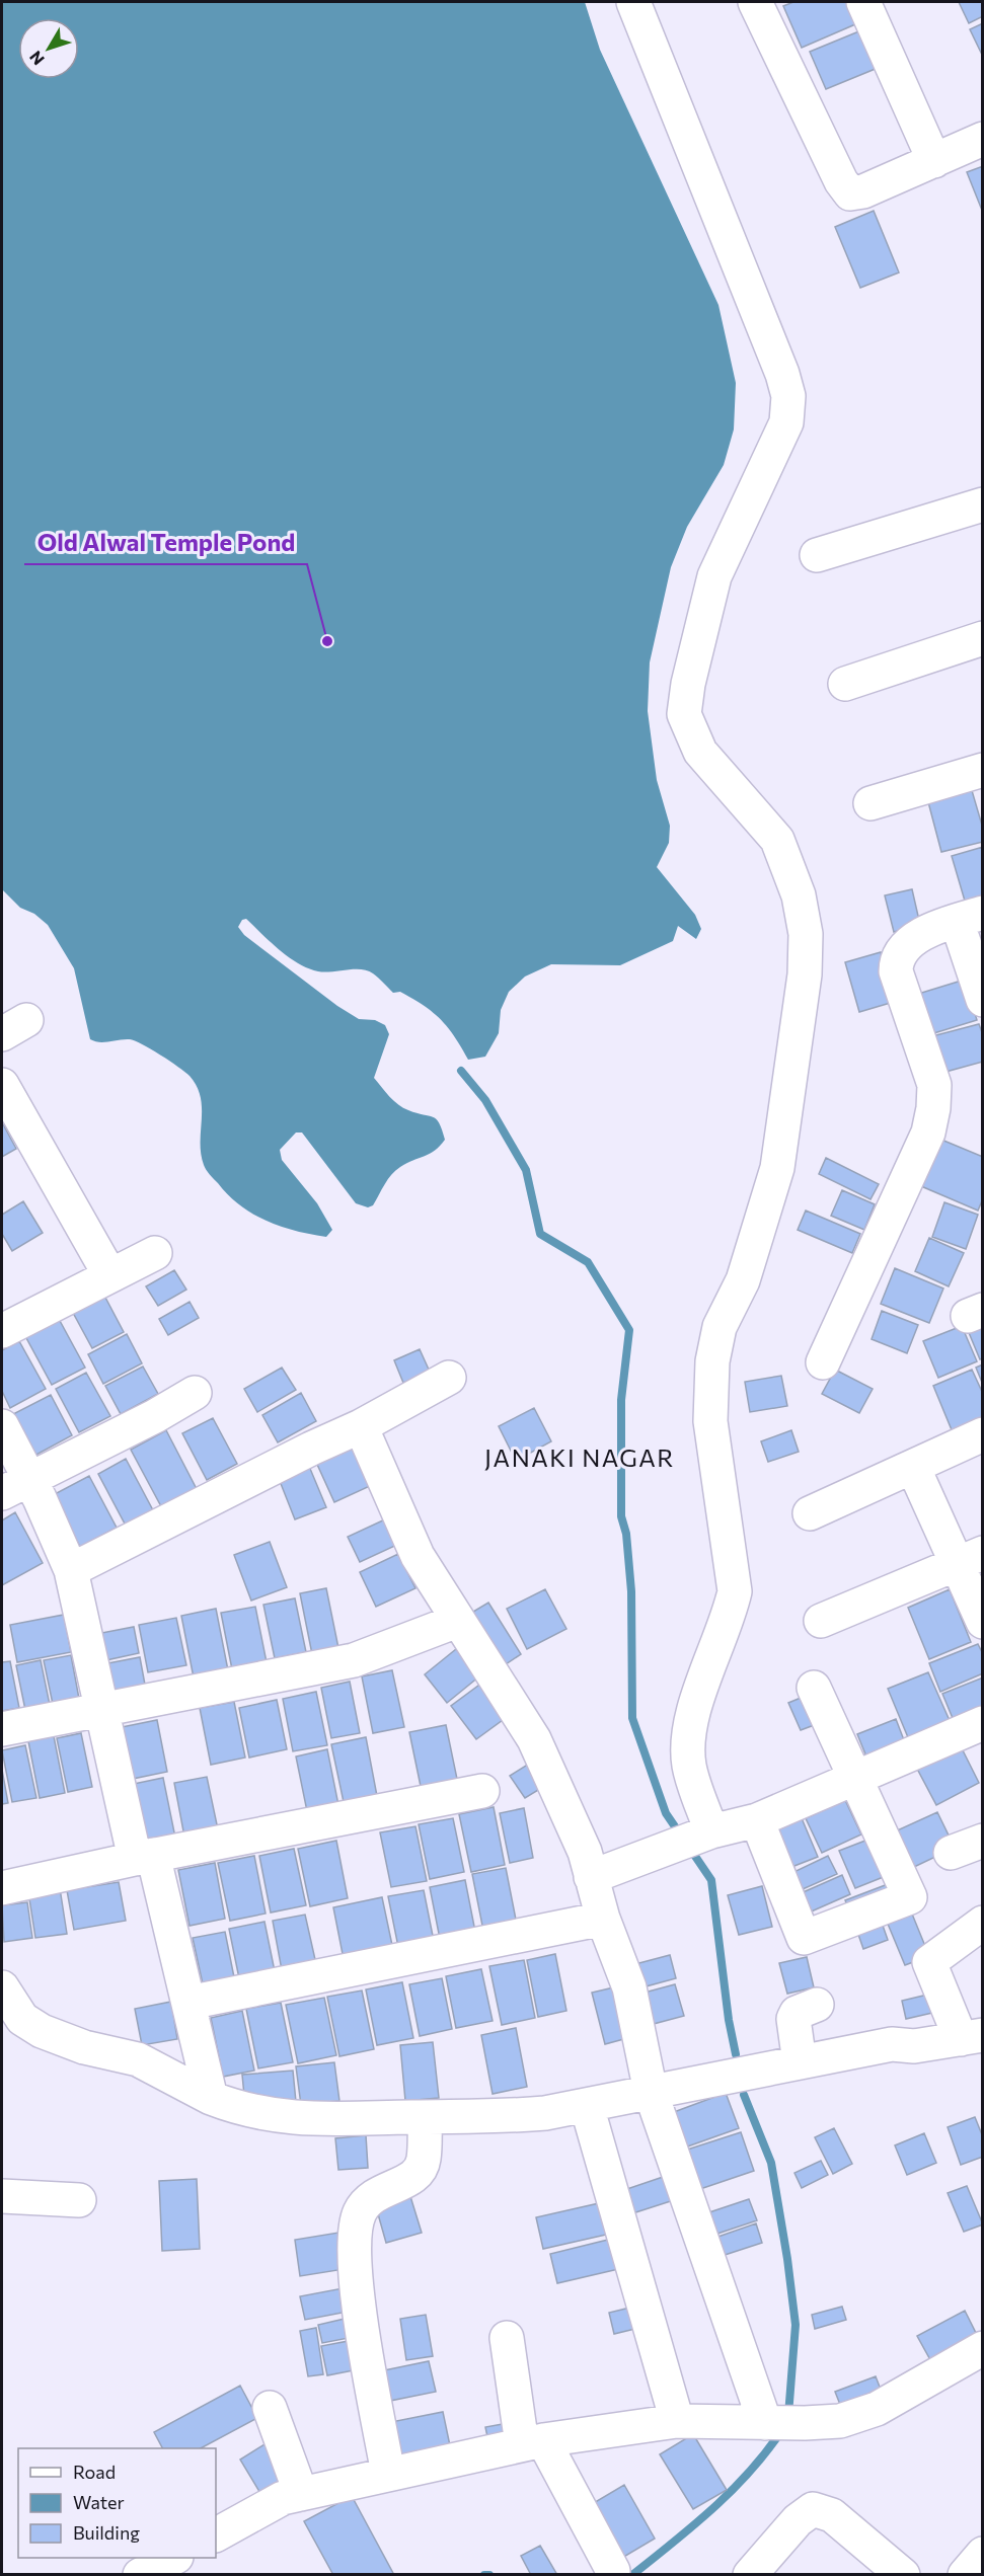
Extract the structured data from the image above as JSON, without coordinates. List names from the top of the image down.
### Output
{
  "districts": ["JANAKI NAGAR"],
  "places": ["Old Alwal Temple Pond"],
  "legend": ["Road", "Water", "Building"],
  "north": "bottom left"
}
